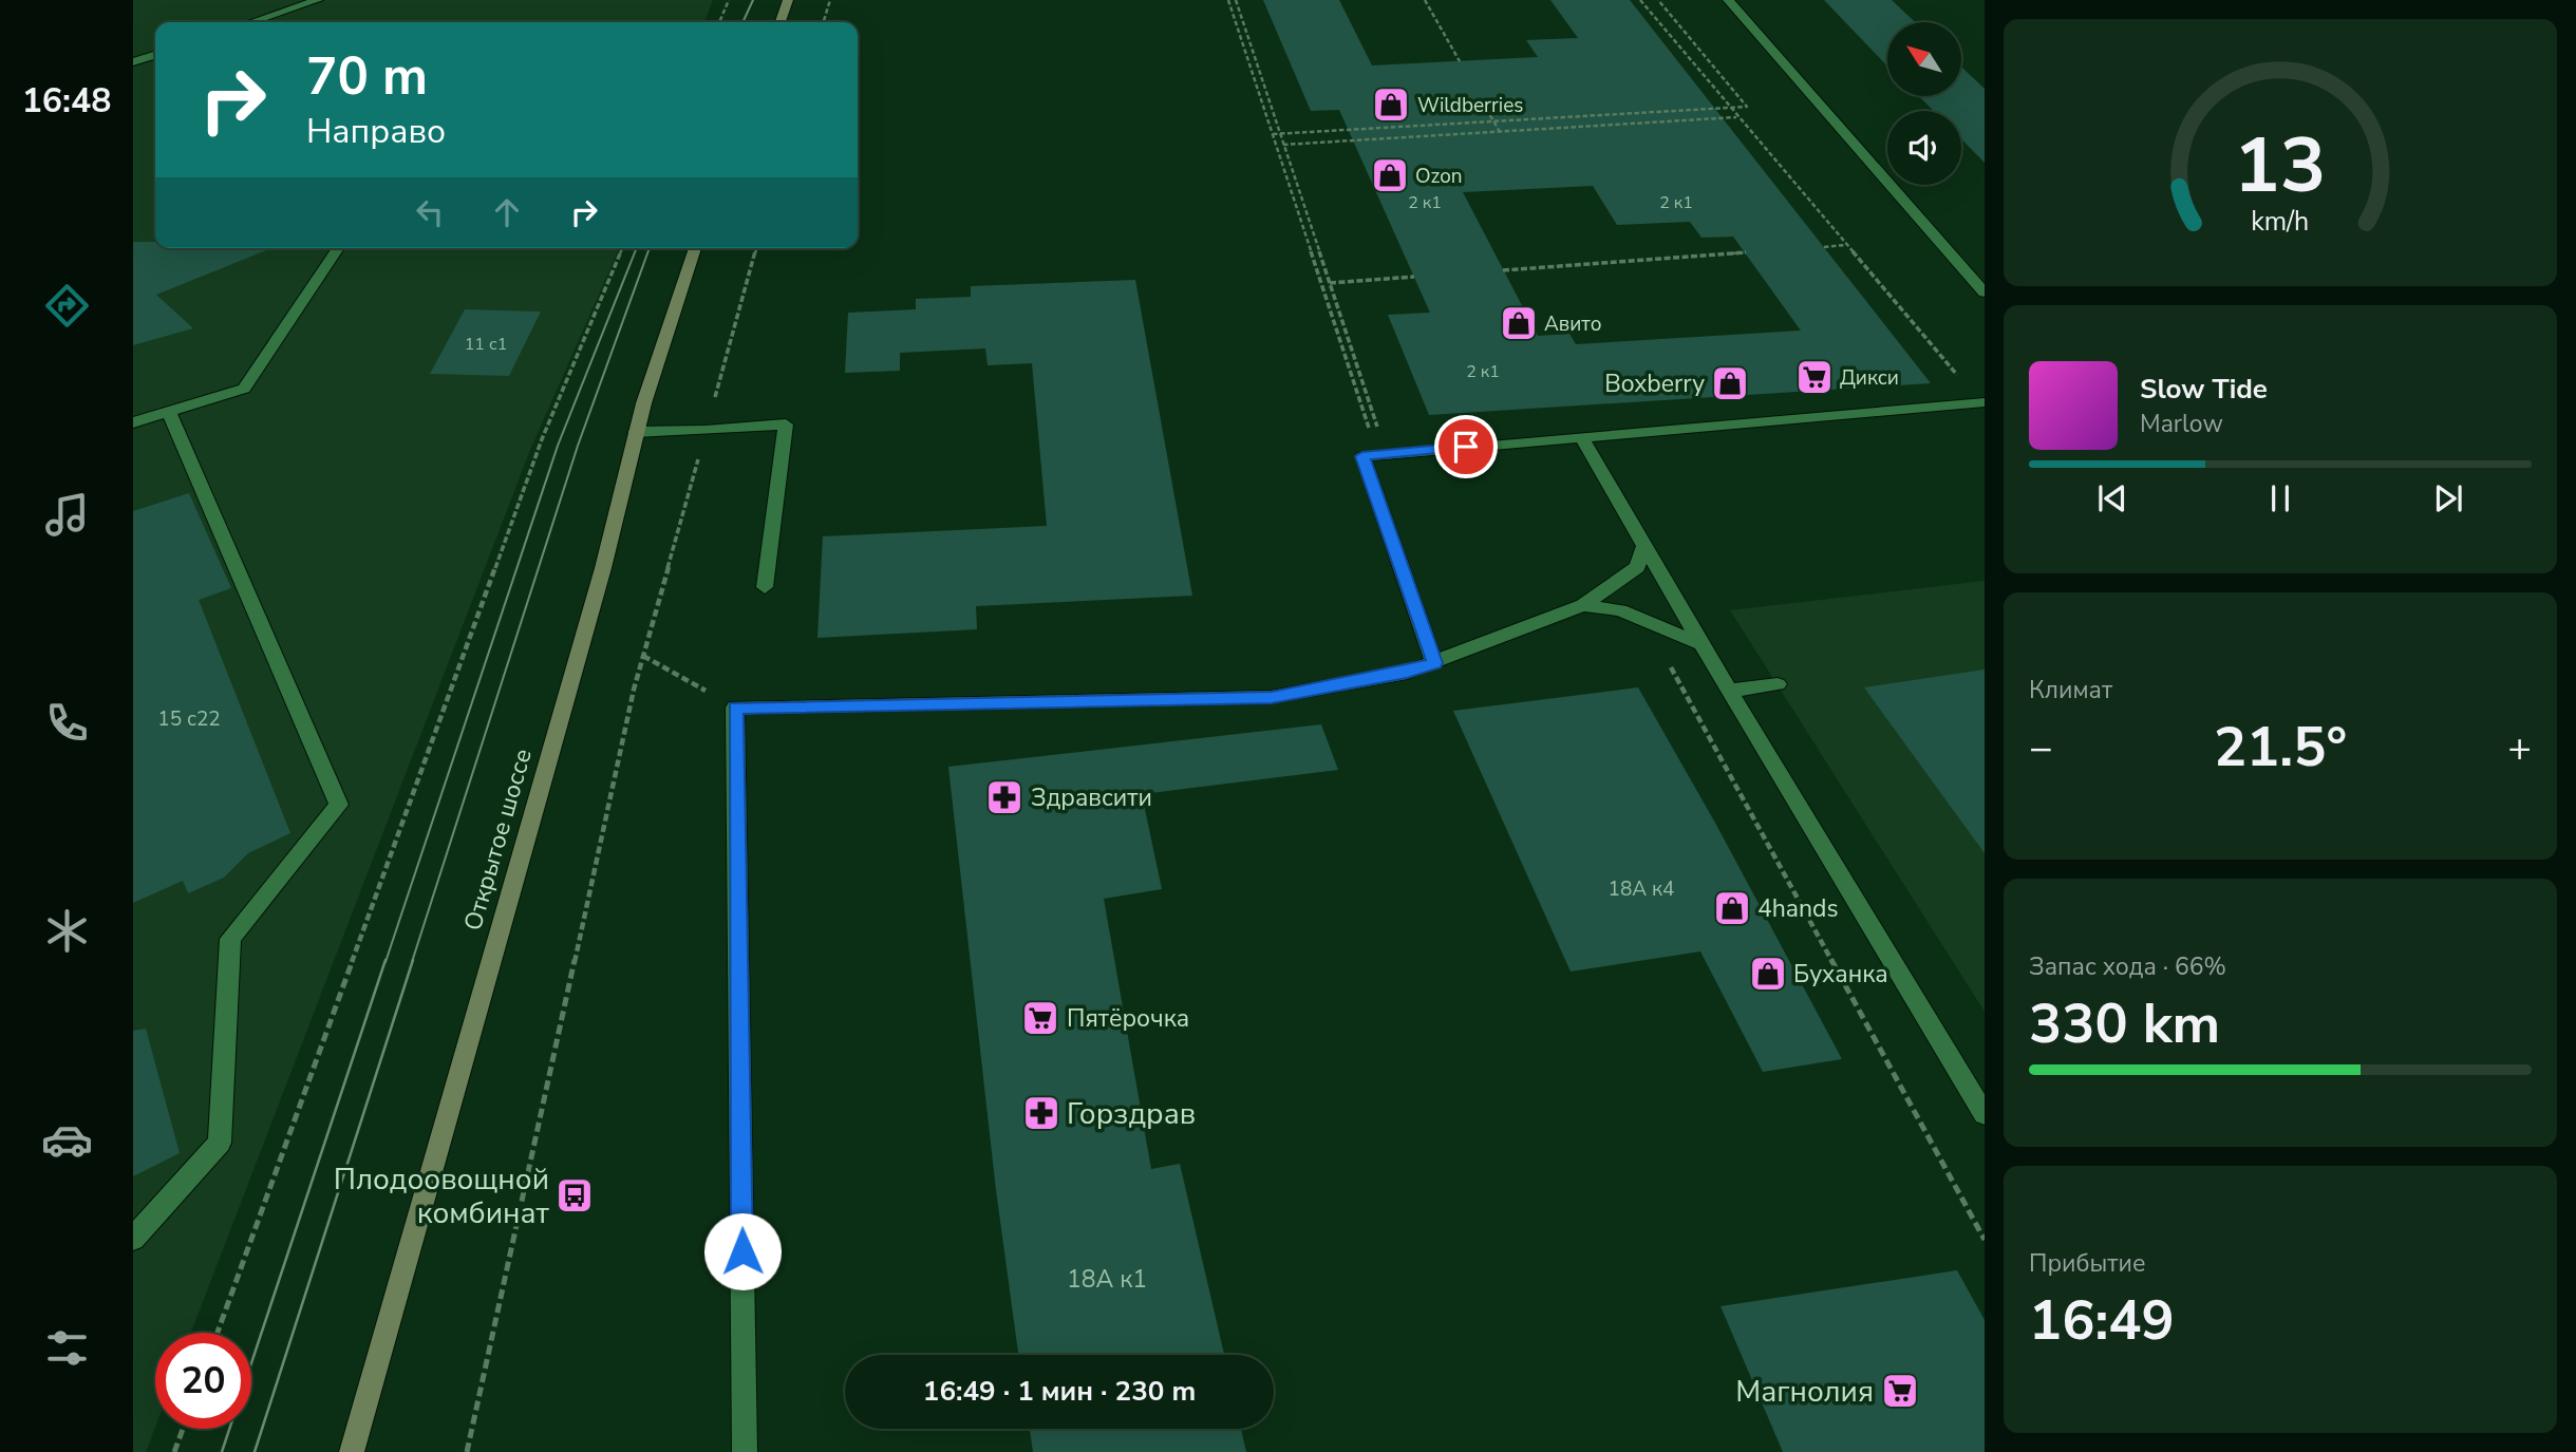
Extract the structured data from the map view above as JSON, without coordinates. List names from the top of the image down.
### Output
{
  "streets": {
    "main road": ["Открытое шоссе"]
  },
  "places": {
    "shop": [
      "Wildberries",
      "Ozon",
      "Авито",
      "Boxberry",
      "4hands",
      "Буханка"
    ],
    "supermarket": ["Дикси", "Пятёрочка", "Магнолия"],
    "pharmacy": ["Здравсити", "Горздрав"],
    "bus stop": ["Плодоовощной комбинат"]
  },
  "house_numbers": [
    "2 к1",
    "2 к1",
    "11 с1",
    "2 к1",
    "15 с22",
    "18А к4",
    "18А к1"
  ],
  "north": "top left",
  "page": {
    "tabs": "16:48",
    "turn": ["70 m", "Направо"],
    "song": ["Slow Tide", "Marlow"],
    "tile": [
      "Климат",
      ["Запас хода · 66%", "330 km"],
      ["Прибытие", "16:49"]
    ],
    "heat": ["−", "21.5°", "+"],
    "limit": "20",
    "trip": "16:49 · 1 мин · 230 m",
    "gauge": ["13", "km/h"]
  }
}
